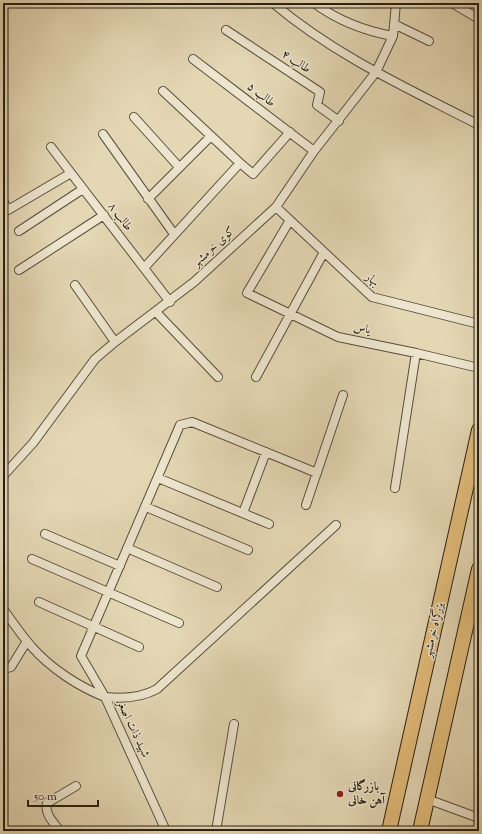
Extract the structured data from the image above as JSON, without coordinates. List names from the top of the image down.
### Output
{
  "streets": {
    "highway": ["بزرگراه خرمشهر"],
    "street": [
      "طالب ۴",
      "طالب ۵",
      "طالب ۸",
      "کوی خرمشهر",
      "بهار",
      "یاس",
      "شهید ذات اصغر"
    ]
  },
  "crossings": [
    ["طالب ۴", "کوی خرمشهر"],
    ["طالب ۵", "کوی خرمشهر"],
    ["طالب ۸", "کوی خرمشهر"],
    ["کوی خرمشهر", "بهار"],
    ["بهار", "یاس"]
  ],
  "places": ["بازرگانی آهن خانی"],
  "scale_bar": "50 m"
}
